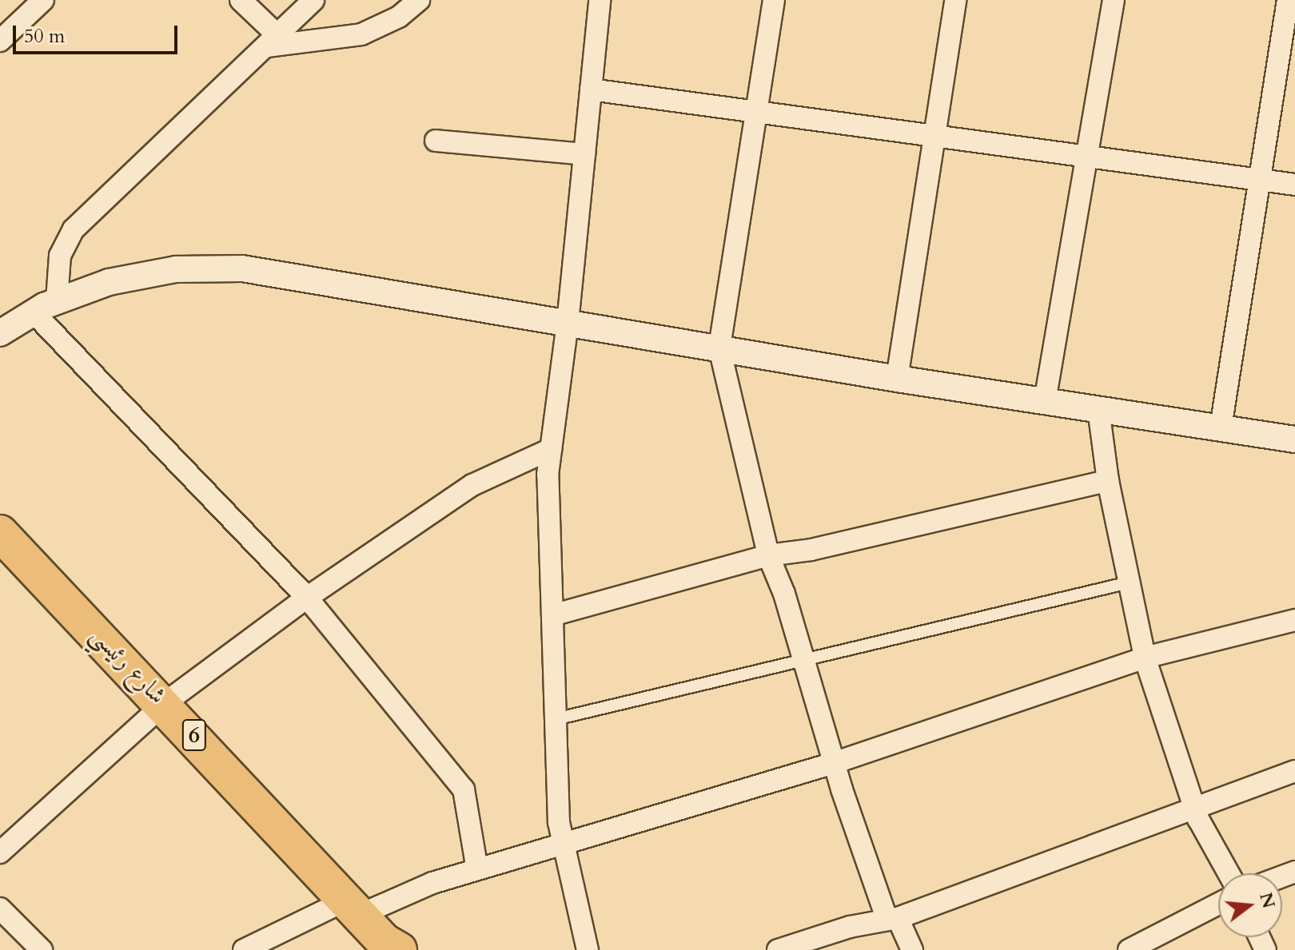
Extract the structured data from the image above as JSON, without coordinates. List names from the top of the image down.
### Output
{
  "streets": {
    "highway": ["شارع رئيسي", "6"]
  },
  "scale_bar": "50 m",
  "north": "right"
}
